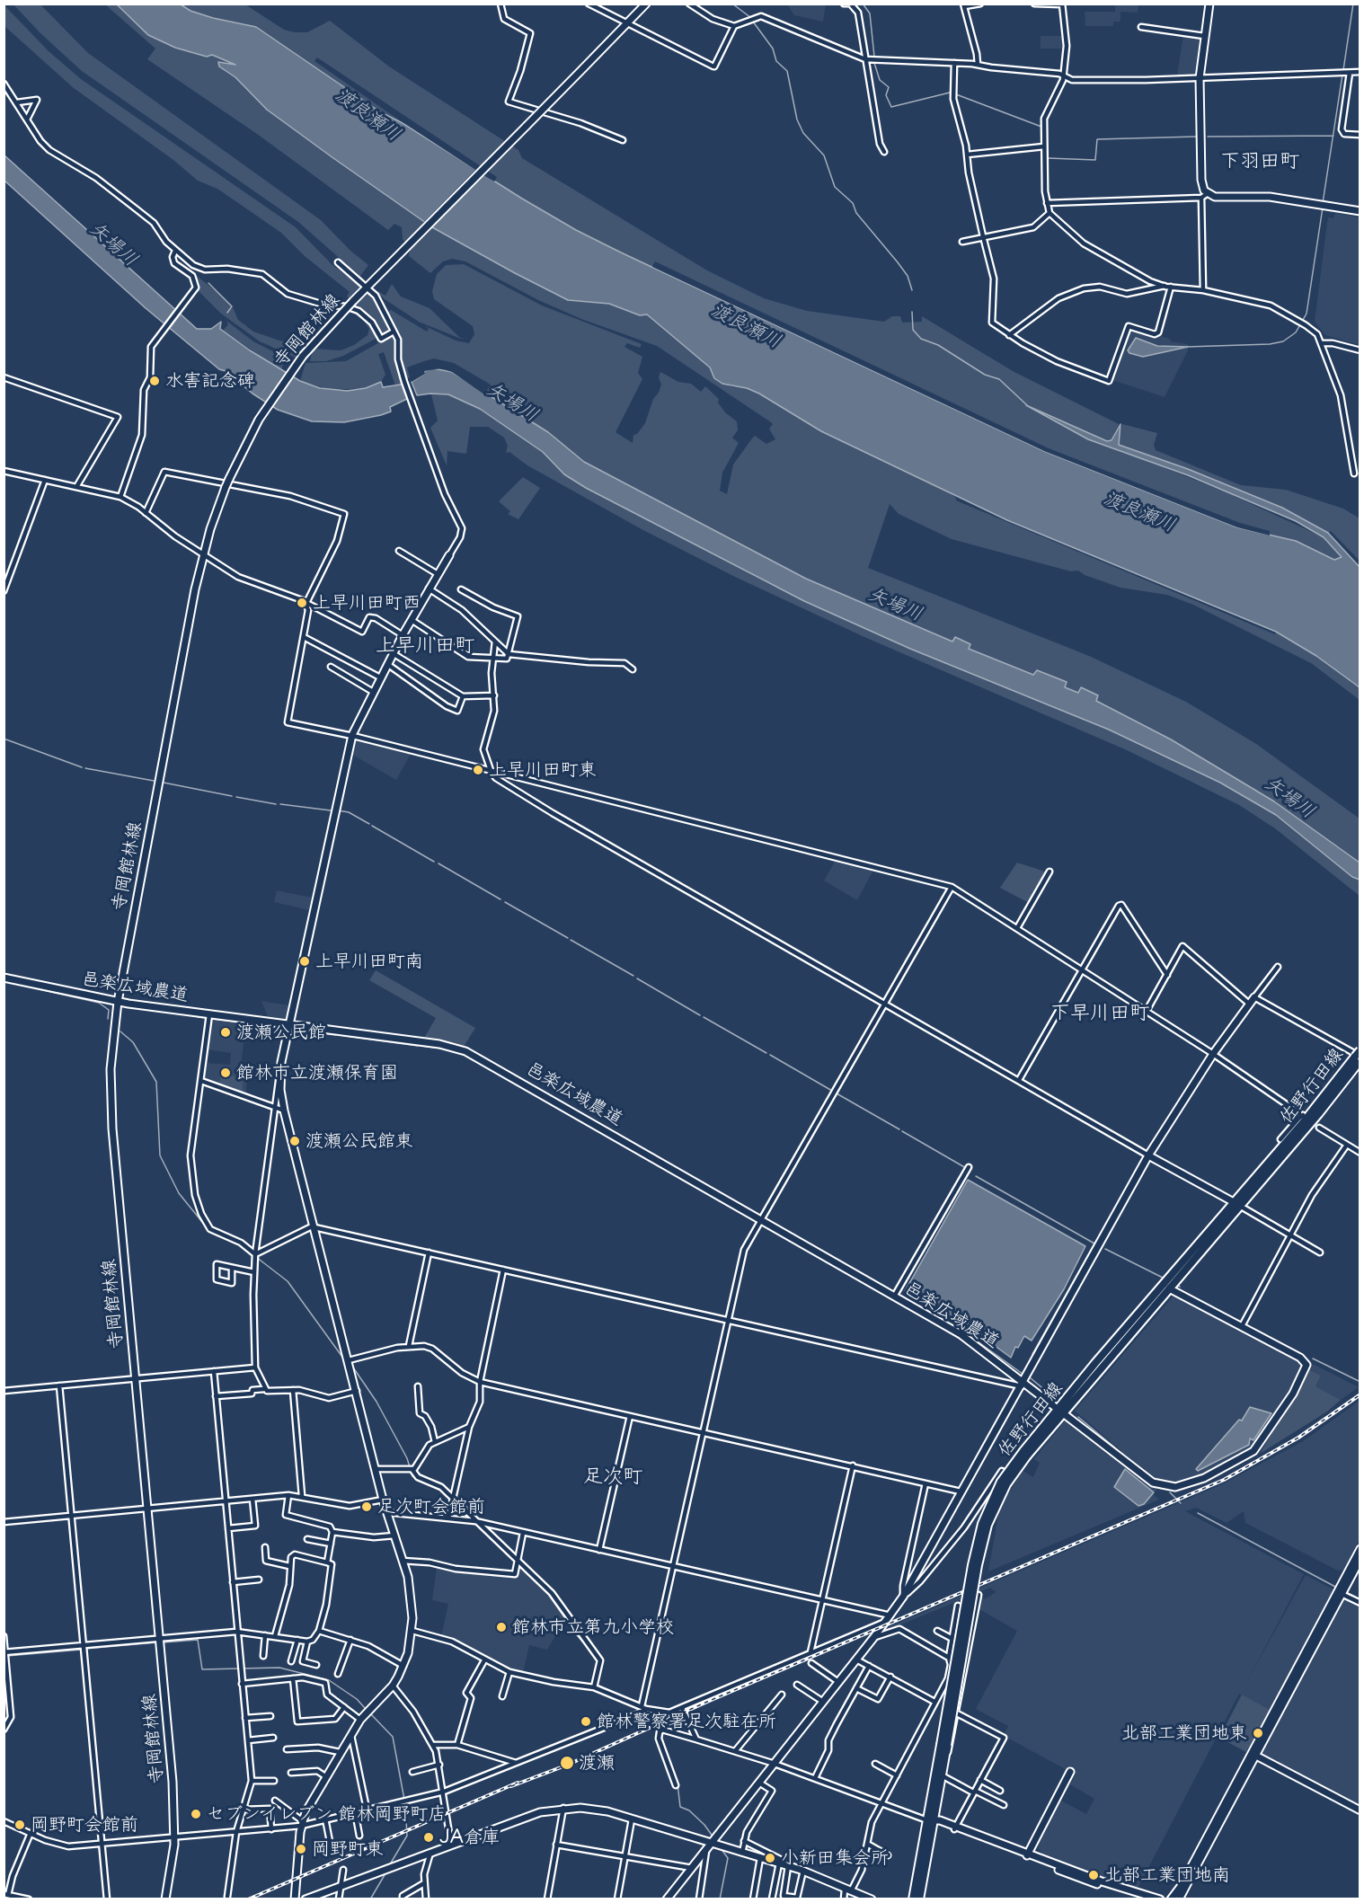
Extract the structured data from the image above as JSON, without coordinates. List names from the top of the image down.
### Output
{
  "streets": {
    "main road": ["佐野行田線"],
    "street": ["寺岡館林線", "邑楽広域農道"]
  },
  "crossings": [
    ["寺岡館林線", "邑楽広域農道"],
    ["邑楽広域農道", "佐野行田線"]
  ],
  "districts": [
    "下羽田町",
    "上早川田町",
    "下早川田町",
    "足次町"
  ],
  "water": ["渡良瀬川", "矢場川"],
  "places": [
    "水害記念碑",
    "上早川田町西",
    "上早川田町東",
    "上早川田町南",
    "渡瀬公民館",
    "館林市立渡瀬保育園",
    "渡瀬公民館東",
    "足次町会館前",
    "館林市立第九小学校",
    "館林警察署足次駐在所",
    "北部工業団地東",
    "渡瀬",
    "セブンイレブン 館林岡野町店",
    "岡野町会館前",
    "JA倉庫",
    "岡野町東",
    "小新田集会所",
    "北部工業団地南"
  ]
}
